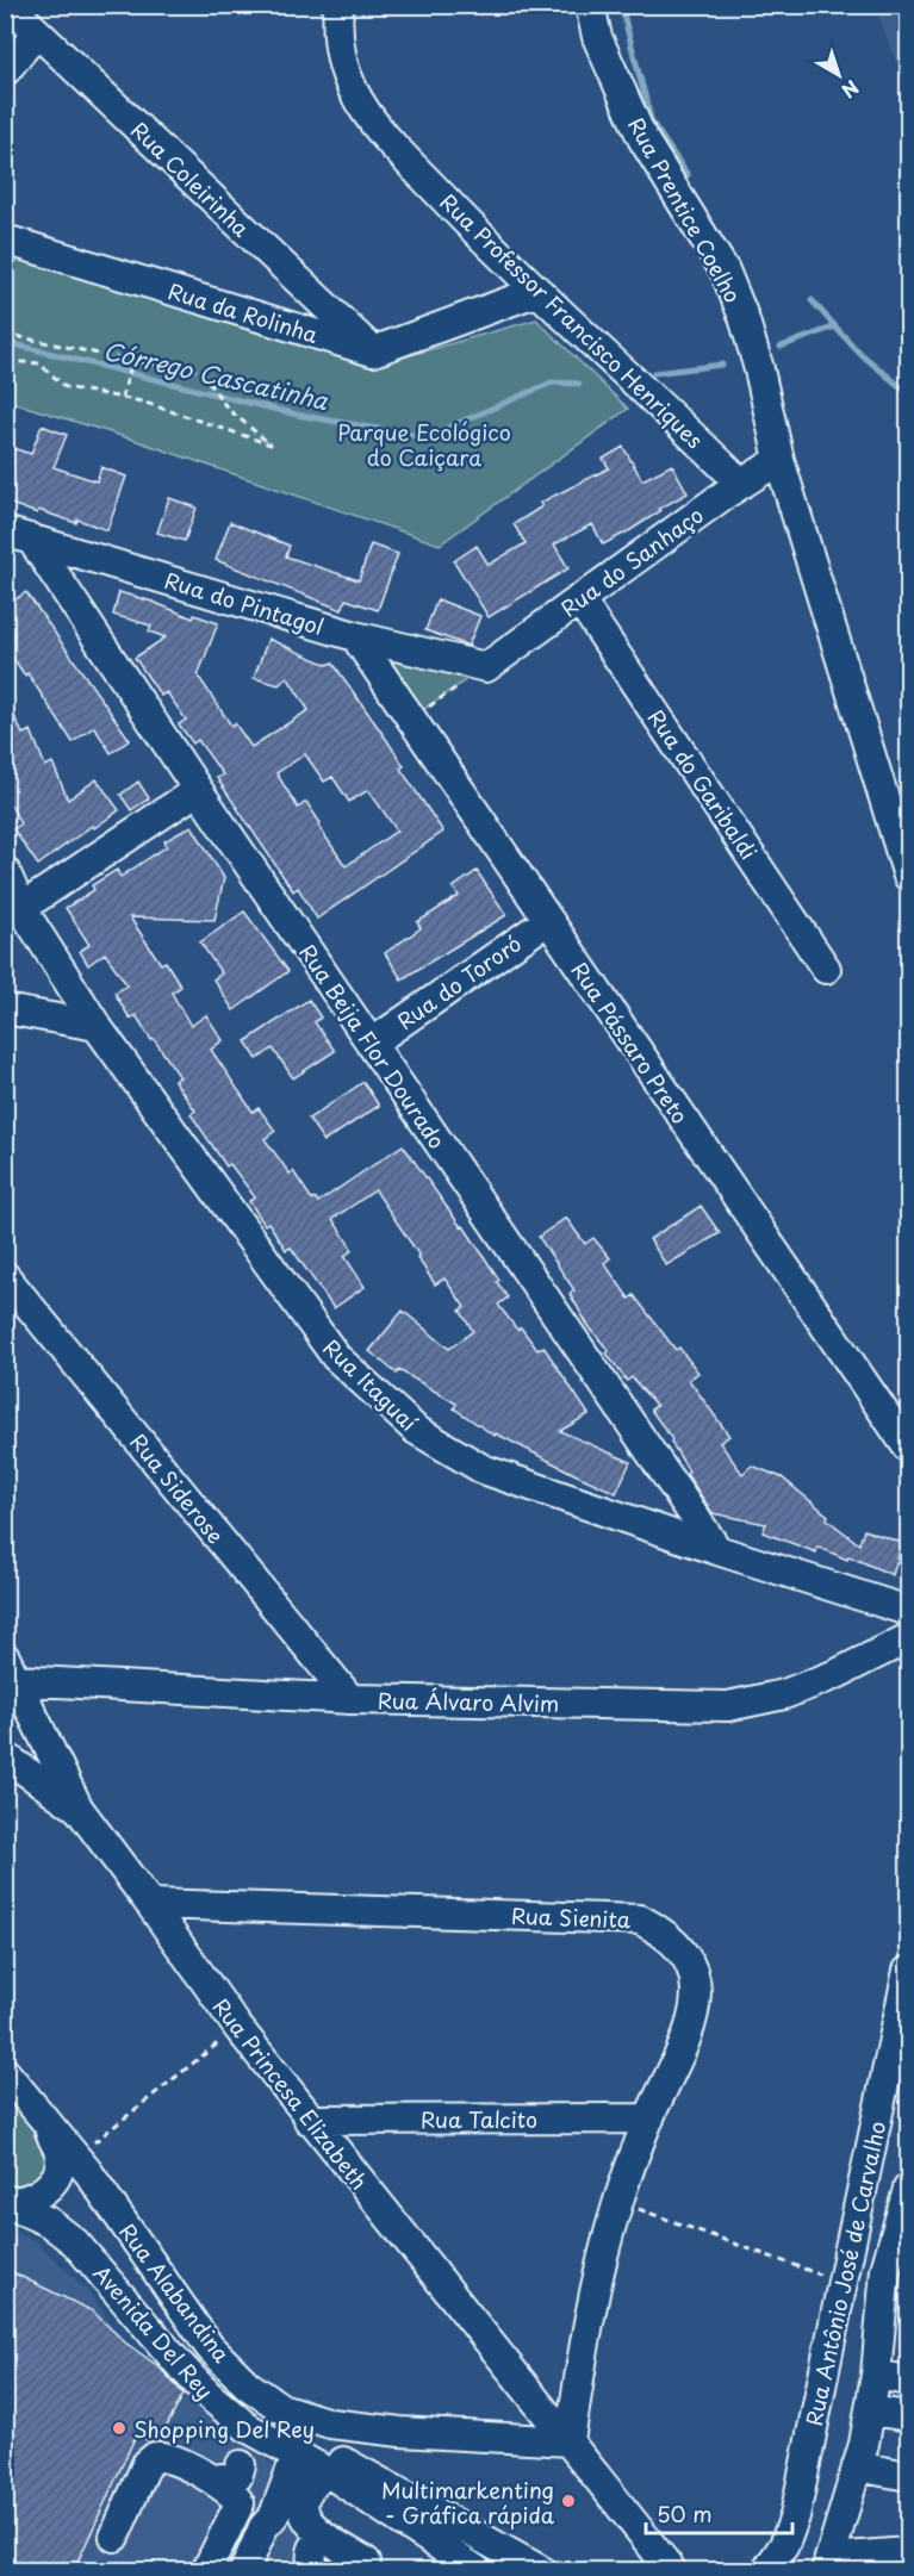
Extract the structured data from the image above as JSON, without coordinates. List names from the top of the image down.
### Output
{
  "streets": {
    "street": [
      "Rua Coleirinha",
      "Rua Prentice Coelho",
      "Rua da Rolinha",
      "Rua Professor Francisco Henriques",
      "Rua do Sanhaço",
      "Rua do Pintagol",
      "Rua do Garibaldi",
      "Rua do Tororó",
      "Rua Pássaro Preto",
      "Rua Beija Flor Dourado",
      "Rua Itaguaí",
      "Rua Siderose",
      "Rua Álvaro Alvim",
      "Rua Sienita",
      "Rua Princesa Elizabeth",
      "Rua Talcito",
      "Rua Antônio José de Carvalho",
      "Rua Alabandina",
      "Avenida Del Rey"
    ]
  },
  "crossings": [
    ["Rua Coleirinha", "Rua da Rolinha"],
    ["Rua Prentice Coelho", "Rua do Sanhaço"],
    ["Rua Professor Francisco Henriques", "Rua do Sanhaço"],
    ["Rua do Sanhaço", "Rua do Pintagol"],
    ["Rua do Sanhaço", "Rua do Garibaldi"],
    ["Rua do Pintagol", "Rua Pássaro Preto"],
    ["Rua do Pintagol", "Rua Beija Flor Dourado"],
    ["Rua do Tororó", "Rua Pássaro Preto"],
    ["Rua do Tororó", "Rua Beija Flor Dourado"],
    ["Rua Beija Flor Dourado", "Rua Itaguaí"],
    ["Rua Siderose", "Rua Álvaro Alvim"],
    ["Rua Sienita", "Rua Princesa Elizabeth"],
    ["Rua Sienita", "Rua Talcito"],
    ["Rua Sienita", "Rua Alabandina"],
    ["Rua Princesa Elizabeth", "Rua Talcito"],
    ["Rua Princesa Elizabeth", "Rua Alabandina"]
  ],
  "water": ["Córrego Cascatinha"],
  "parks": ["Parque Ecológico do Caiçara"],
  "places": ["Shopping Del Rey", "Multimarkenting - Gráfica rápida"],
  "scale_bar": "50 m",
  "north": "bottom right"
}
